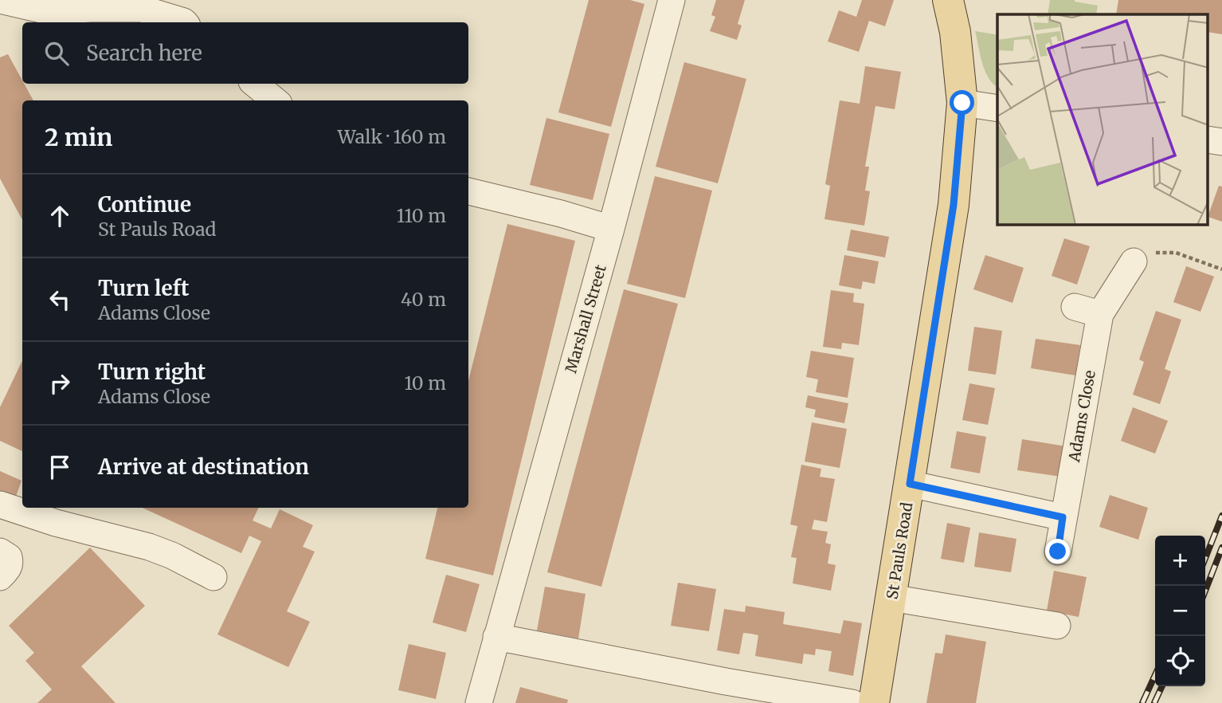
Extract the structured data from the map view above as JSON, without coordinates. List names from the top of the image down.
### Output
{
  "streets": {
    "main road": ["St Pauls Road"],
    "street": ["Marshall Street", "Adams Close"]
  },
  "page": {
    "search": "Search here",
    "heading": ["2 min", "Walk · 160 m"],
    "list": [
      ["Continue", "St Pauls Road", "110 m"],
      ["Turn left", "Adams Close", "40 m"],
      ["Turn right", "Adams Close", "10 m"],
      "Arrive at destination"
    ],
    "map_buttons": ["+", "−"]
  }
}
